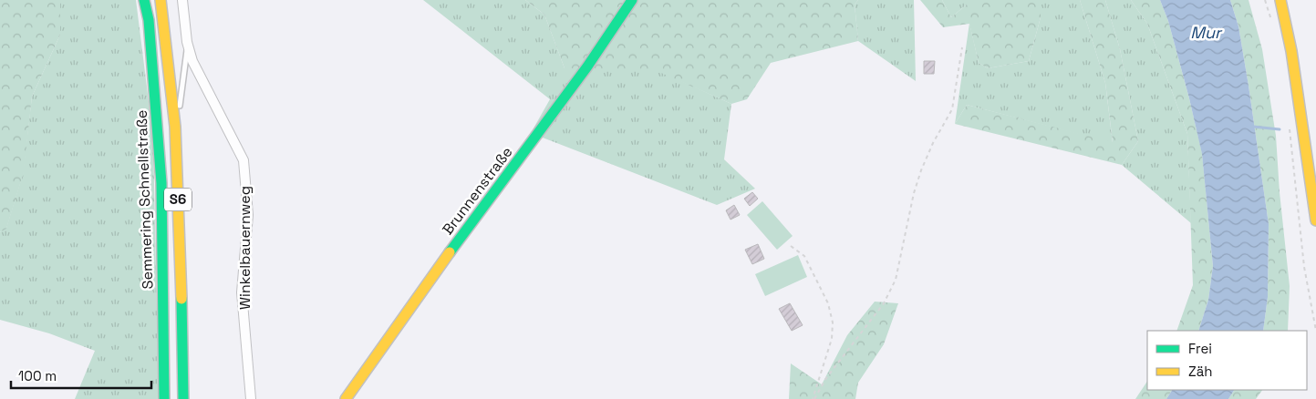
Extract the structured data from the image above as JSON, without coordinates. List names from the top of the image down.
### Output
{
  "streets": {
    "main road": ["Brunnenstraße", "Semmering Schnellstraße", "S6"],
    "street": ["Winkelbauernweg"]
  },
  "water": ["Mur"],
  "legend": ["Frei", "Zäh"],
  "scale_bar": "100 m"
}
